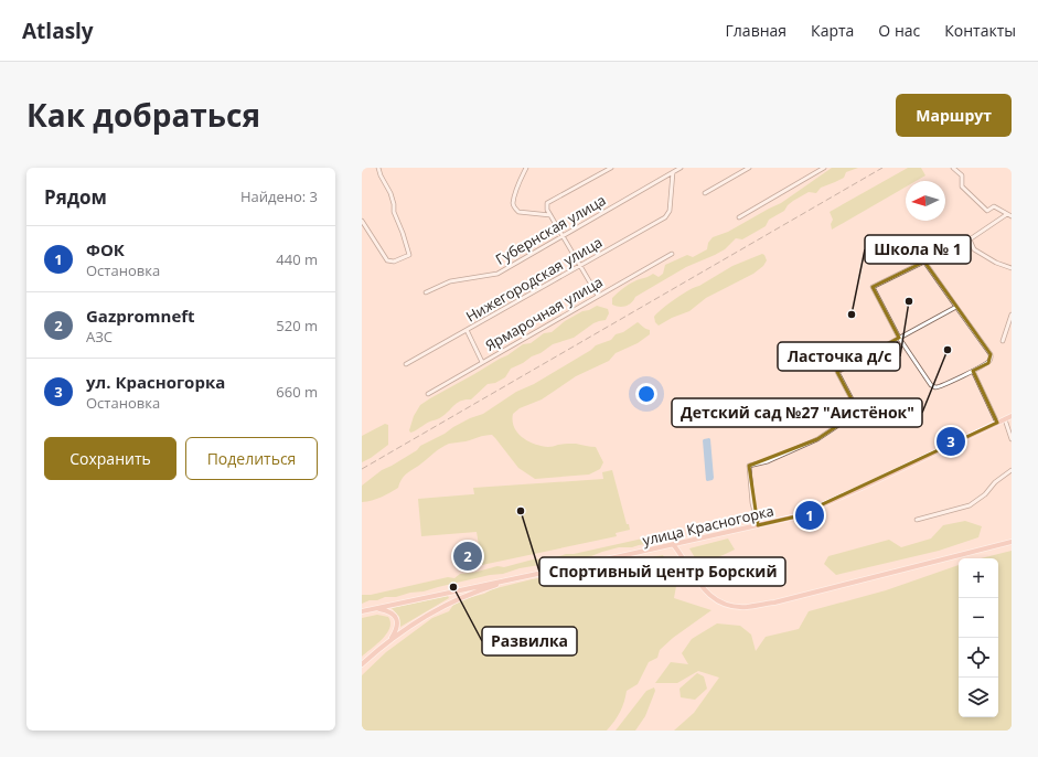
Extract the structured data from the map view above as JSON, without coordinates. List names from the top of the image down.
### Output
{
  "streets": {
    "main road": ["улица Красногорка"],
    "street": ["Губернская улица", "Нижегородская улица", "Ярмарочная улица"]
  },
  "crossings": [
    ["Губернская улица", "Нижегородская улица"]
  ],
  "places": [
    "Ласточка д/с",
    "Школа № 1",
    "Детский сад №27 \"Аистёнок\"",
    "Спортивный центр Борский",
    "Развилка"
  ],
  "north": "left",
  "page": {
    "header": "Atlasly",
    "nav": [
      "Главная",
      "Карта",
      "О нас",
      "Контакты"
    ],
    "title": "Как добраться",
    "buttons": [
      "Маршрут",
      ["Сохранить", "Поделиться"]
    ],
    "heading": ["Рядом", "Найдено: 3"],
    "list": [
      {
        "mark": "1",
        "name": "ФОК",
        "note": "Остановка",
        "value": "440 m"
      },
      {
        "mark": "2",
        "name": "Gazpromneft",
        "note": "АЗС",
        "value": "520 m"
      },
      {
        "mark": "3",
        "name": "ул. Красногорка",
        "note": "Остановка",
        "value": "660 m"
      }
    ],
    "pins": ["3", "1", "2"],
    "map_buttons": ["+", "−"]
  }
}
